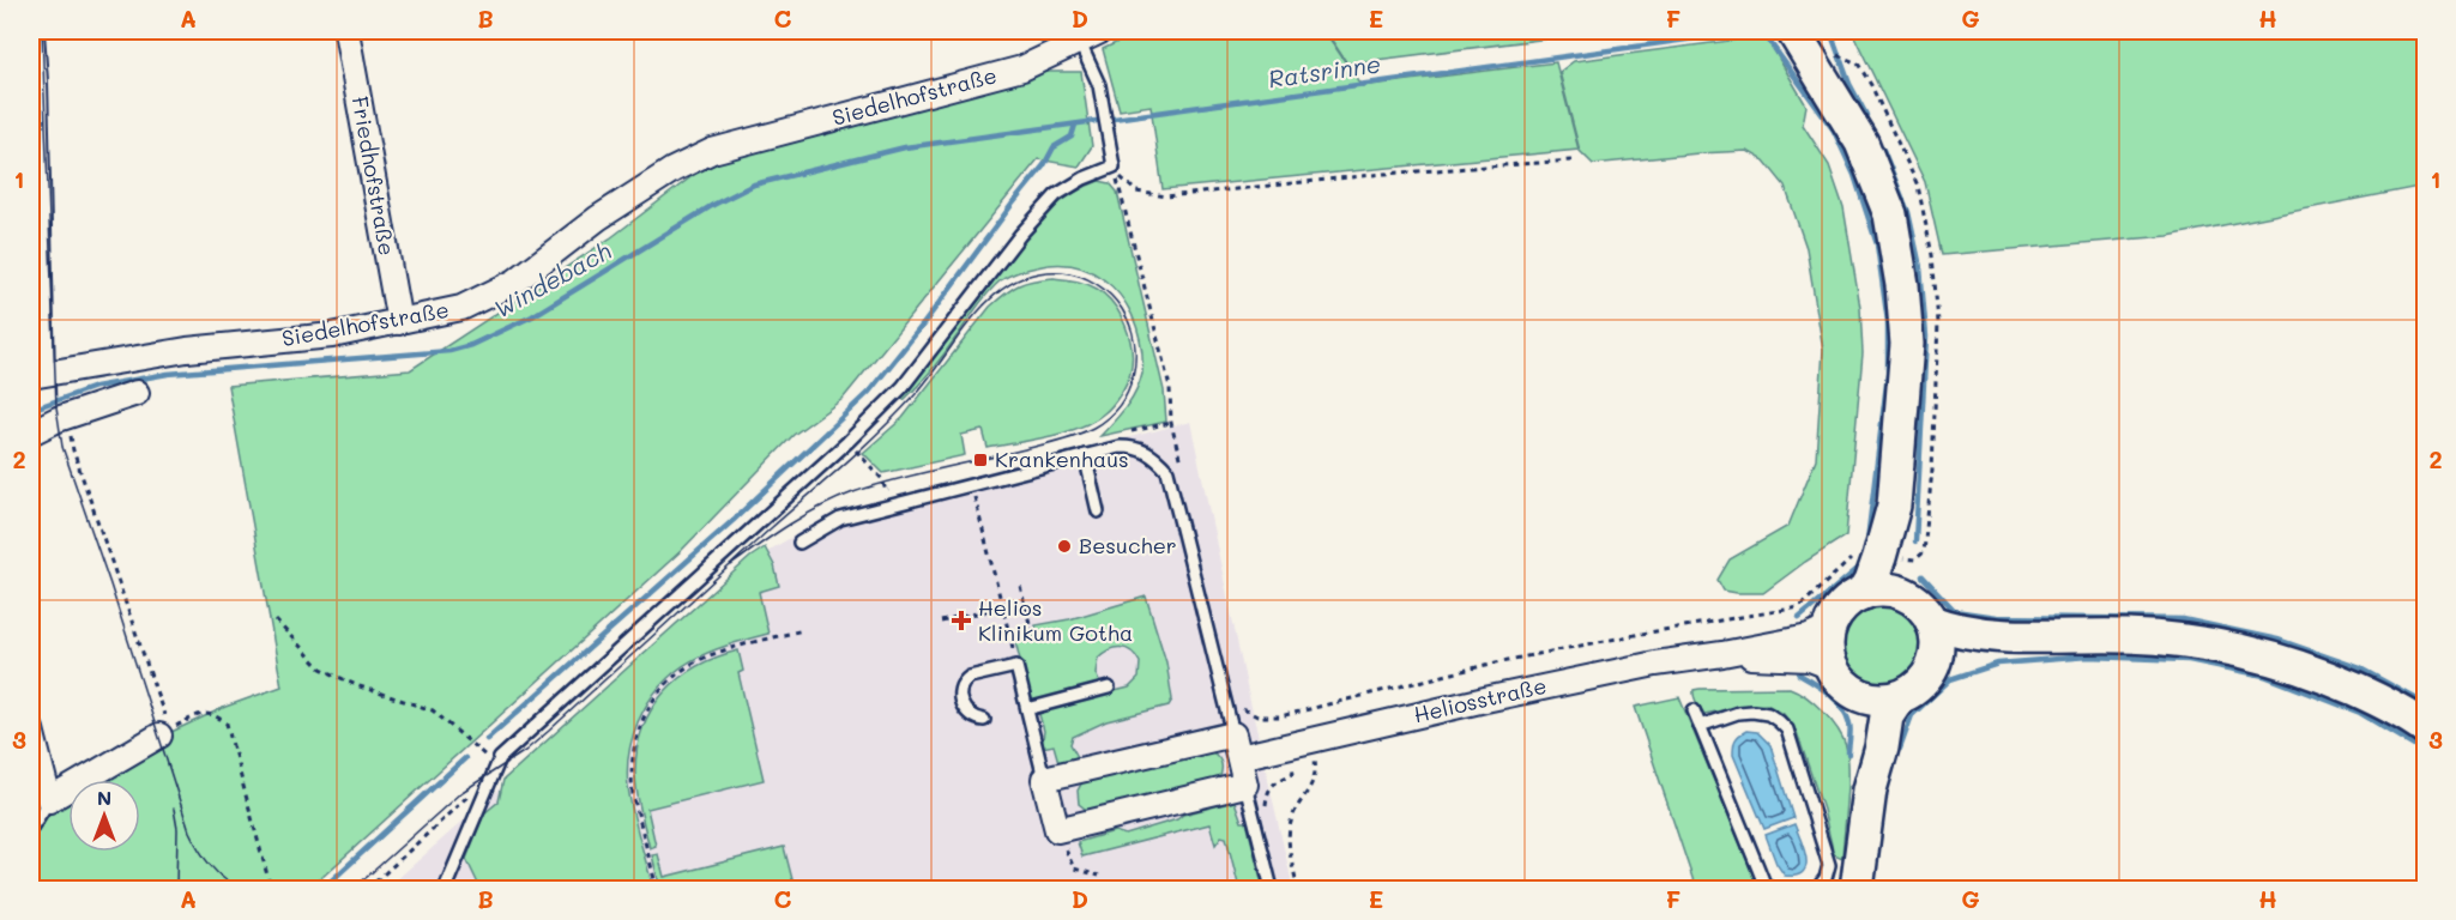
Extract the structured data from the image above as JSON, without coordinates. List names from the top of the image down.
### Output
{
  "streets": {
    "street": ["Siedelhofstraße", "Friedhofstraße", "Heliosstraße"]
  },
  "crossings": [
    ["Siedelhofstraße", "Friedhofstraße"]
  ],
  "water": ["Ratsrinne", "Windebach"],
  "places": {
    "transit": ["Krankenhaus"],
    "other": ["Besucher"],
    "health": ["Helios Klinikum Gotha"]
  },
  "north": "top",
  "grid": {
    "columns": [
      "A",
      "B",
      "C",
      "D",
      "E",
      "F",
      "G",
      "H"
    ],
    "rows": ["1", "2", "3"]
  }
}
